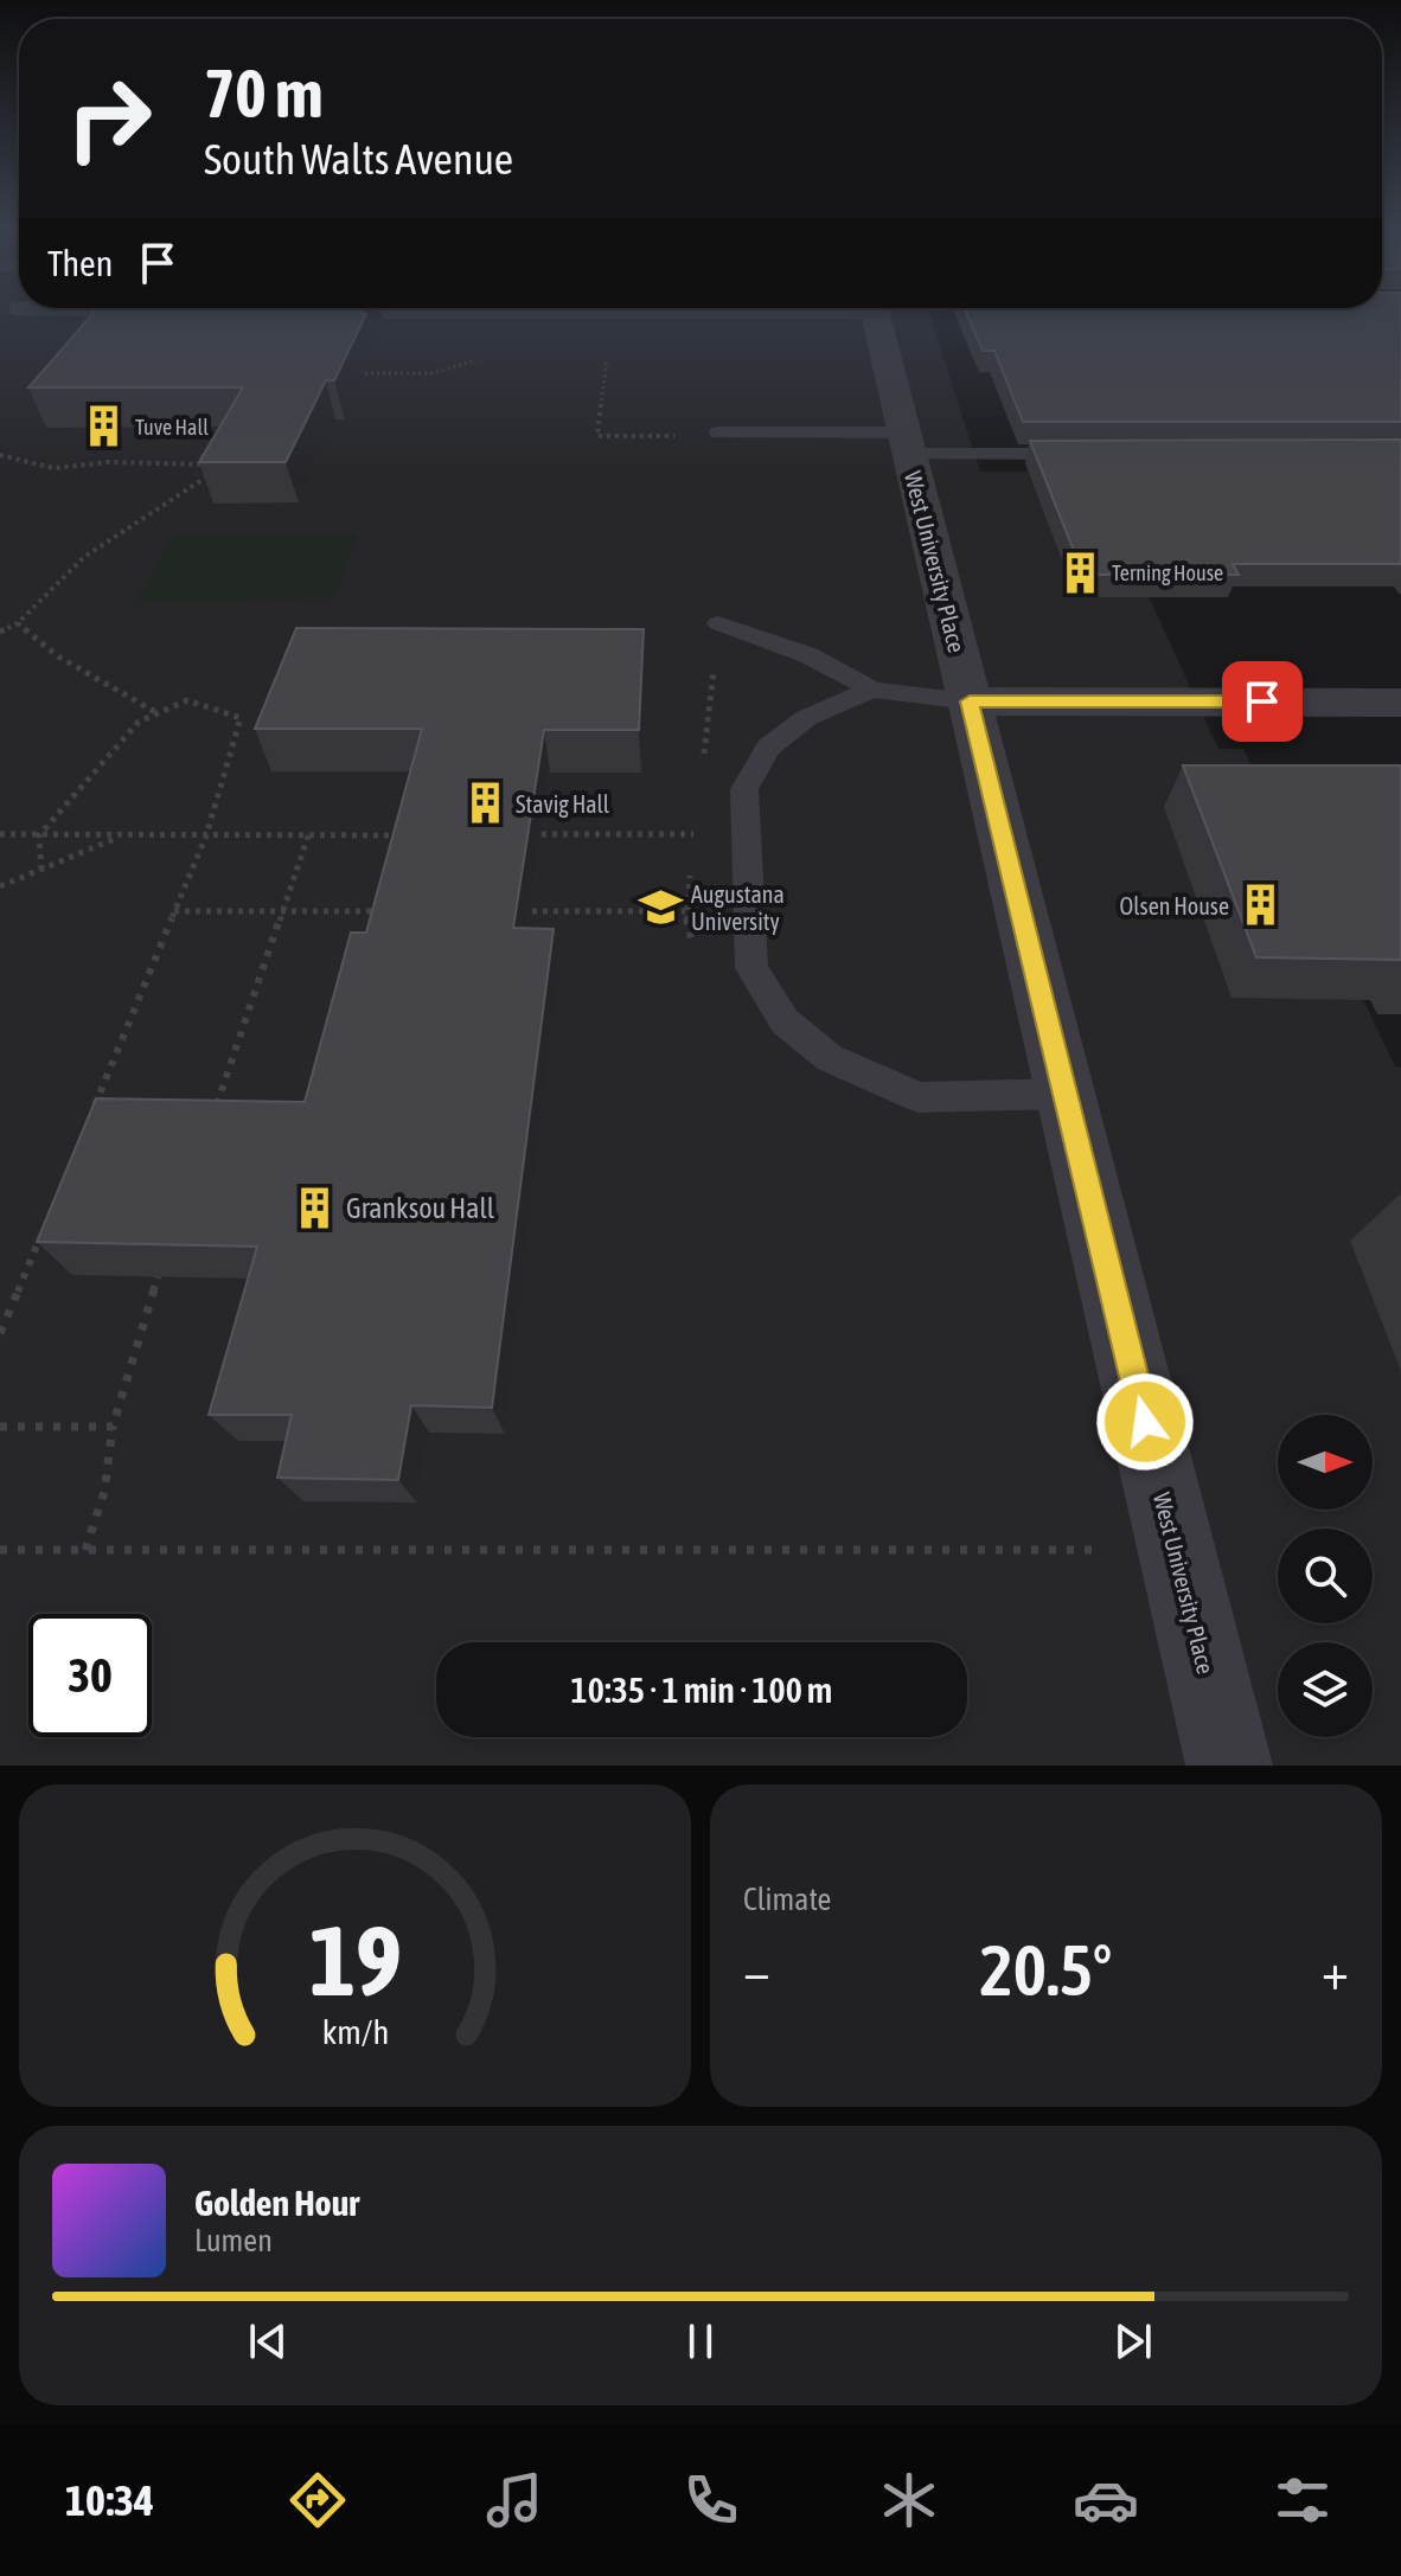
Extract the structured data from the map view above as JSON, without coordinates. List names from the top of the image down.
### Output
{
  "streets": {
    "street": ["West University Place"]
  },
  "places": {
    "building": [
      "Tuve Hall",
      "Terning House",
      "Stavig Hall",
      "Olsen House",
      "Granksou Hall"
    ],
    "school or university": ["Augustana University"]
  },
  "north": "right",
  "page": {
    "turn": ["70 m", "South Walts Avenue"],
    "then": "Then",
    "limit": "30",
    "trip": "10:35 · 1 min · 100 m",
    "tile": "Climate",
    "heat": ["−", "20.5°", "+"],
    "song": ["Golden Hour", "Lumen"],
    "tabs": "10:34",
    "gauge": ["19", "km/h"]
  }
}
